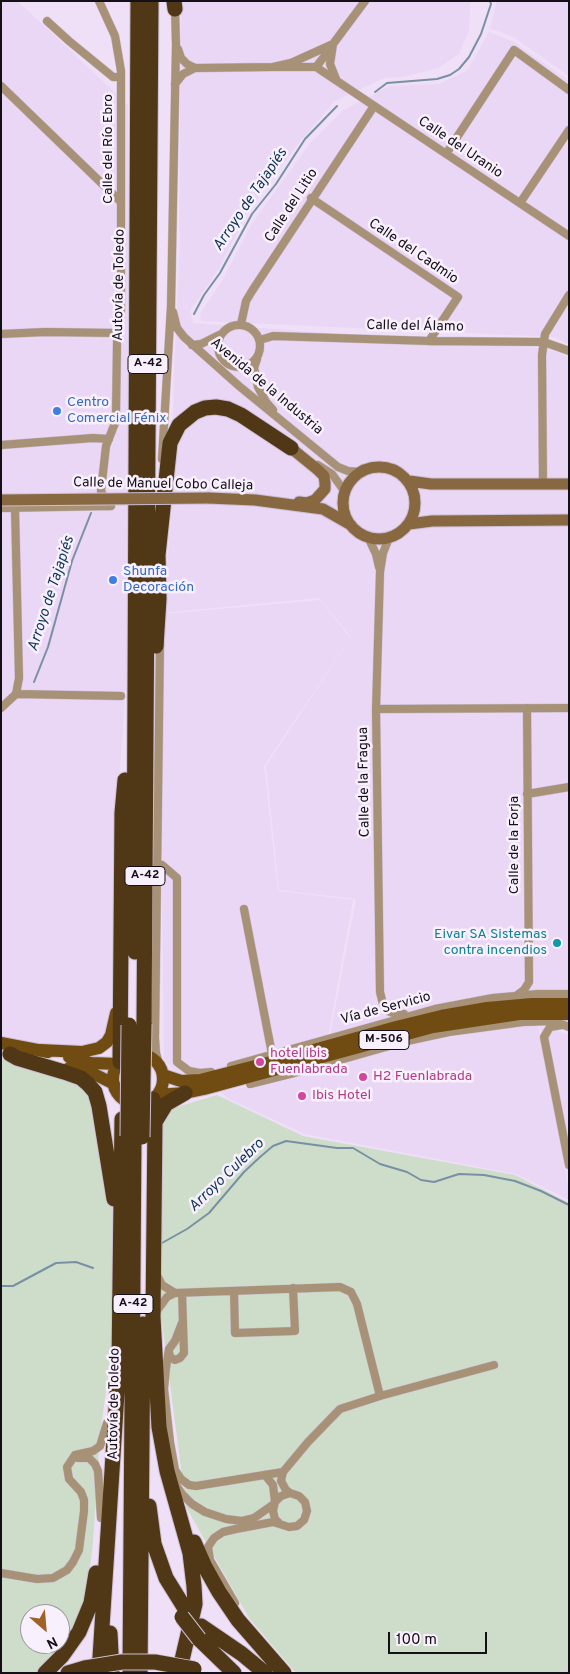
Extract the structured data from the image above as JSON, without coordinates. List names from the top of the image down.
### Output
{
  "streets": {
    "highway": ["Autovía de Toledo", "A-42"],
    "main road": ["M-506"],
    "street": [
      "Calle del Uranio",
      "Calle del Río Ebro",
      "Calle del Litio",
      "Calle del Cadmio",
      "Calle del Álamo",
      "Avenida de la Industria",
      "Calle de Manuel Cobo Calleja",
      "Calle de la Fragua",
      "Calle de la Forja",
      "Vía de Servicio"
    ]
  },
  "crossings": [
    ["Calle del Uranio", "Calle del Litio"],
    ["Calle del Río Ebro", "Calle de Manuel Cobo Calleja"],
    ["Calle del Litio", "Calle del Cadmio"],
    ["Calle del Litio", "Calle del Álamo"],
    ["Calle del Cadmio", "Calle del Álamo"],
    ["Autovía de Toledo", "A-42"],
    ["Avenida de la Industria", "Calle de Manuel Cobo Calleja"],
    ["Avenida de la Industria", "Calle de la Fragua"],
    ["Calle de Manuel Cobo Calleja", "Calle de la Fragua"],
    ["Calle de la Fragua", "Vía de Servicio"],
    ["Vía de Servicio", "M-506"]
  ],
  "water": ["Arroyo de Tajapiés", "Arroyo Culebro"],
  "places": [
    "Centro Comercial Fénix",
    "Shunfa Decoración",
    "Eivar SA Sistemas contra incendios",
    "hotel ibis Fuenlabrada",
    "H2 Fuenlabrada",
    "Ibis Hotel"
  ],
  "scale_bar": "100 m",
  "north": "bottom right"
}
